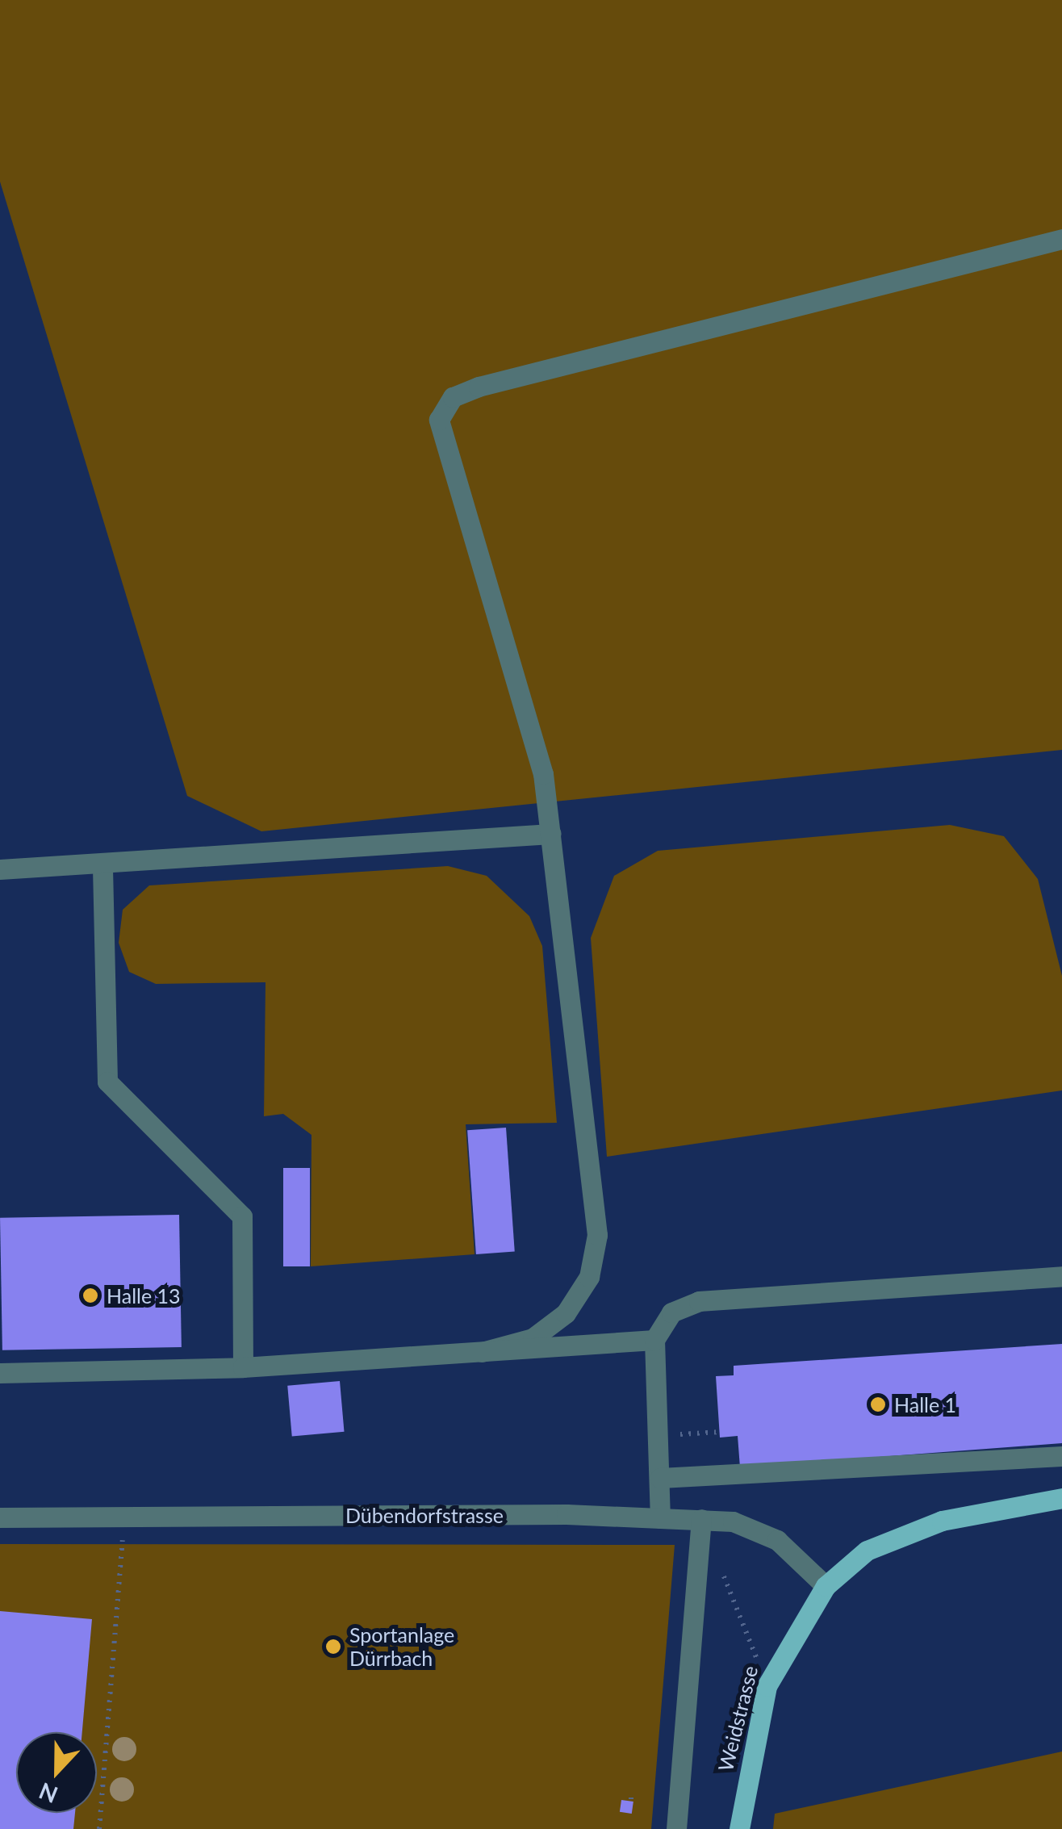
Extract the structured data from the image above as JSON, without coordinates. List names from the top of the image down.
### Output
{
  "streets": {
    "main road": ["Weidstrasse"],
    "street": ["Dübendorfstrasse"]
  },
  "crossings": [
    ["Dübendorfstrasse", "Weidstrasse"]
  ],
  "places": ["Halle 13", "Halle 1", "Sportanlage Dürrbach"],
  "north": "bottom"
}
